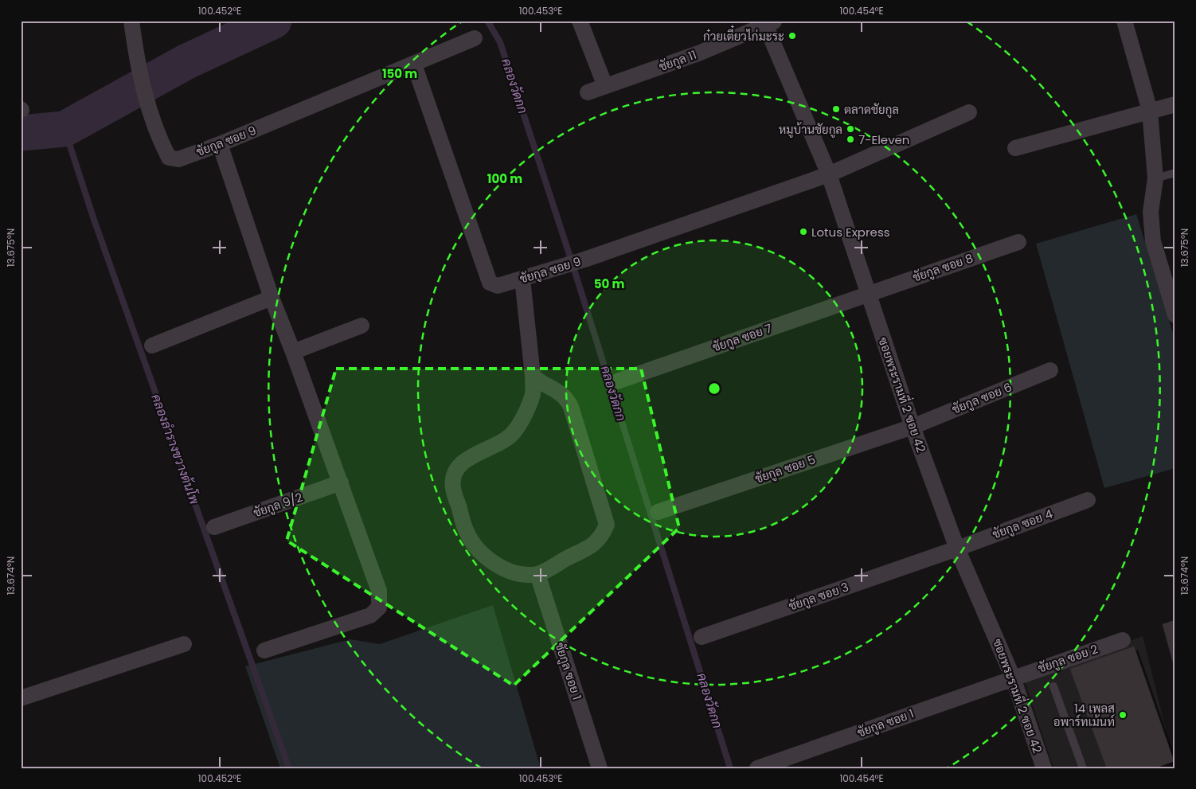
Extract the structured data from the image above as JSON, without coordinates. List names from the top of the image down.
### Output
{
  "streets": {
    "street": [
      "ชัยกูล 11",
      "ชัยกูล ซอย 9",
      "ชัยกูล ซอย 8",
      "ชัยกูล ซอย 7",
      "ซอยพระรามที่ 2 ซอย 42",
      "ชัยกูล ซอย 6",
      "ชัยกูล ซอย 5",
      "ชัยกูล 9/2",
      "ชัยกูล ซอย 4",
      "ชัยกูล ซอย 3",
      "ชัยกูล ซอย 2",
      "ชัยกูล ซอย 1"
    ]
  },
  "crossings": [
    ["ชัยกูล 11", "ซอยพระรามที่ 2 ซอย 42"],
    ["ชัยกูล ซอย 9", "ซอยพระรามที่ 2 ซอย 42"],
    ["ชัยกูล ซอย 8", "ชัยกูล ซอย 7"],
    ["ชัยกูล ซอย 8", "ซอยพระรามที่ 2 ซอย 42"],
    ["ชัยกูล ซอย 7", "ซอยพระรามที่ 2 ซอย 42"],
    ["ซอยพระรามที่ 2 ซอย 42", "ชัยกูล ซอย 6"],
    ["ซอยพระรามที่ 2 ซอย 42", "ชัยกูล ซอย 5"],
    ["ซอยพระรามที่ 2 ซอย 42", "ชัยกูล ซอย 4"],
    ["ซอยพระรามที่ 2 ซอย 42", "ชัยกูล ซอย 3"],
    ["ซอยพระรามที่ 2 ซอย 42", "ชัยกูล ซอย 2"],
    ["ซอยพระรามที่ 2 ซอย 42", "ชัยกูล ซอย 1"],
    ["ชัยกูล ซอย 6", "ชัยกูล ซอย 5"],
    ["ชัยกูล ซอย 4", "ชัยกูล ซอย 3"],
    ["ชัยกูล ซอย 2", "ชัยกูล ซอย 1"]
  ],
  "water": ["คลองวัดกก", "คลองลำรางขวางต้นโพ"],
  "places": [
    "ก๋วยเตี๋ยวไก่มะระ",
    "ตลาดชัยกูล",
    "หมูบ้านชัยกูล",
    "7-Eleven",
    "Lotus Express",
    "14 เพลส อพาร์ทเม้นท์"
  ],
  "coordinates": [
    "100.452°E",
    "100.453°E",
    "100.454°E",
    "13.675°N",
    "13.674°N"
  ],
  "rings": ["150 m", "100 m", "50 m"]
}
